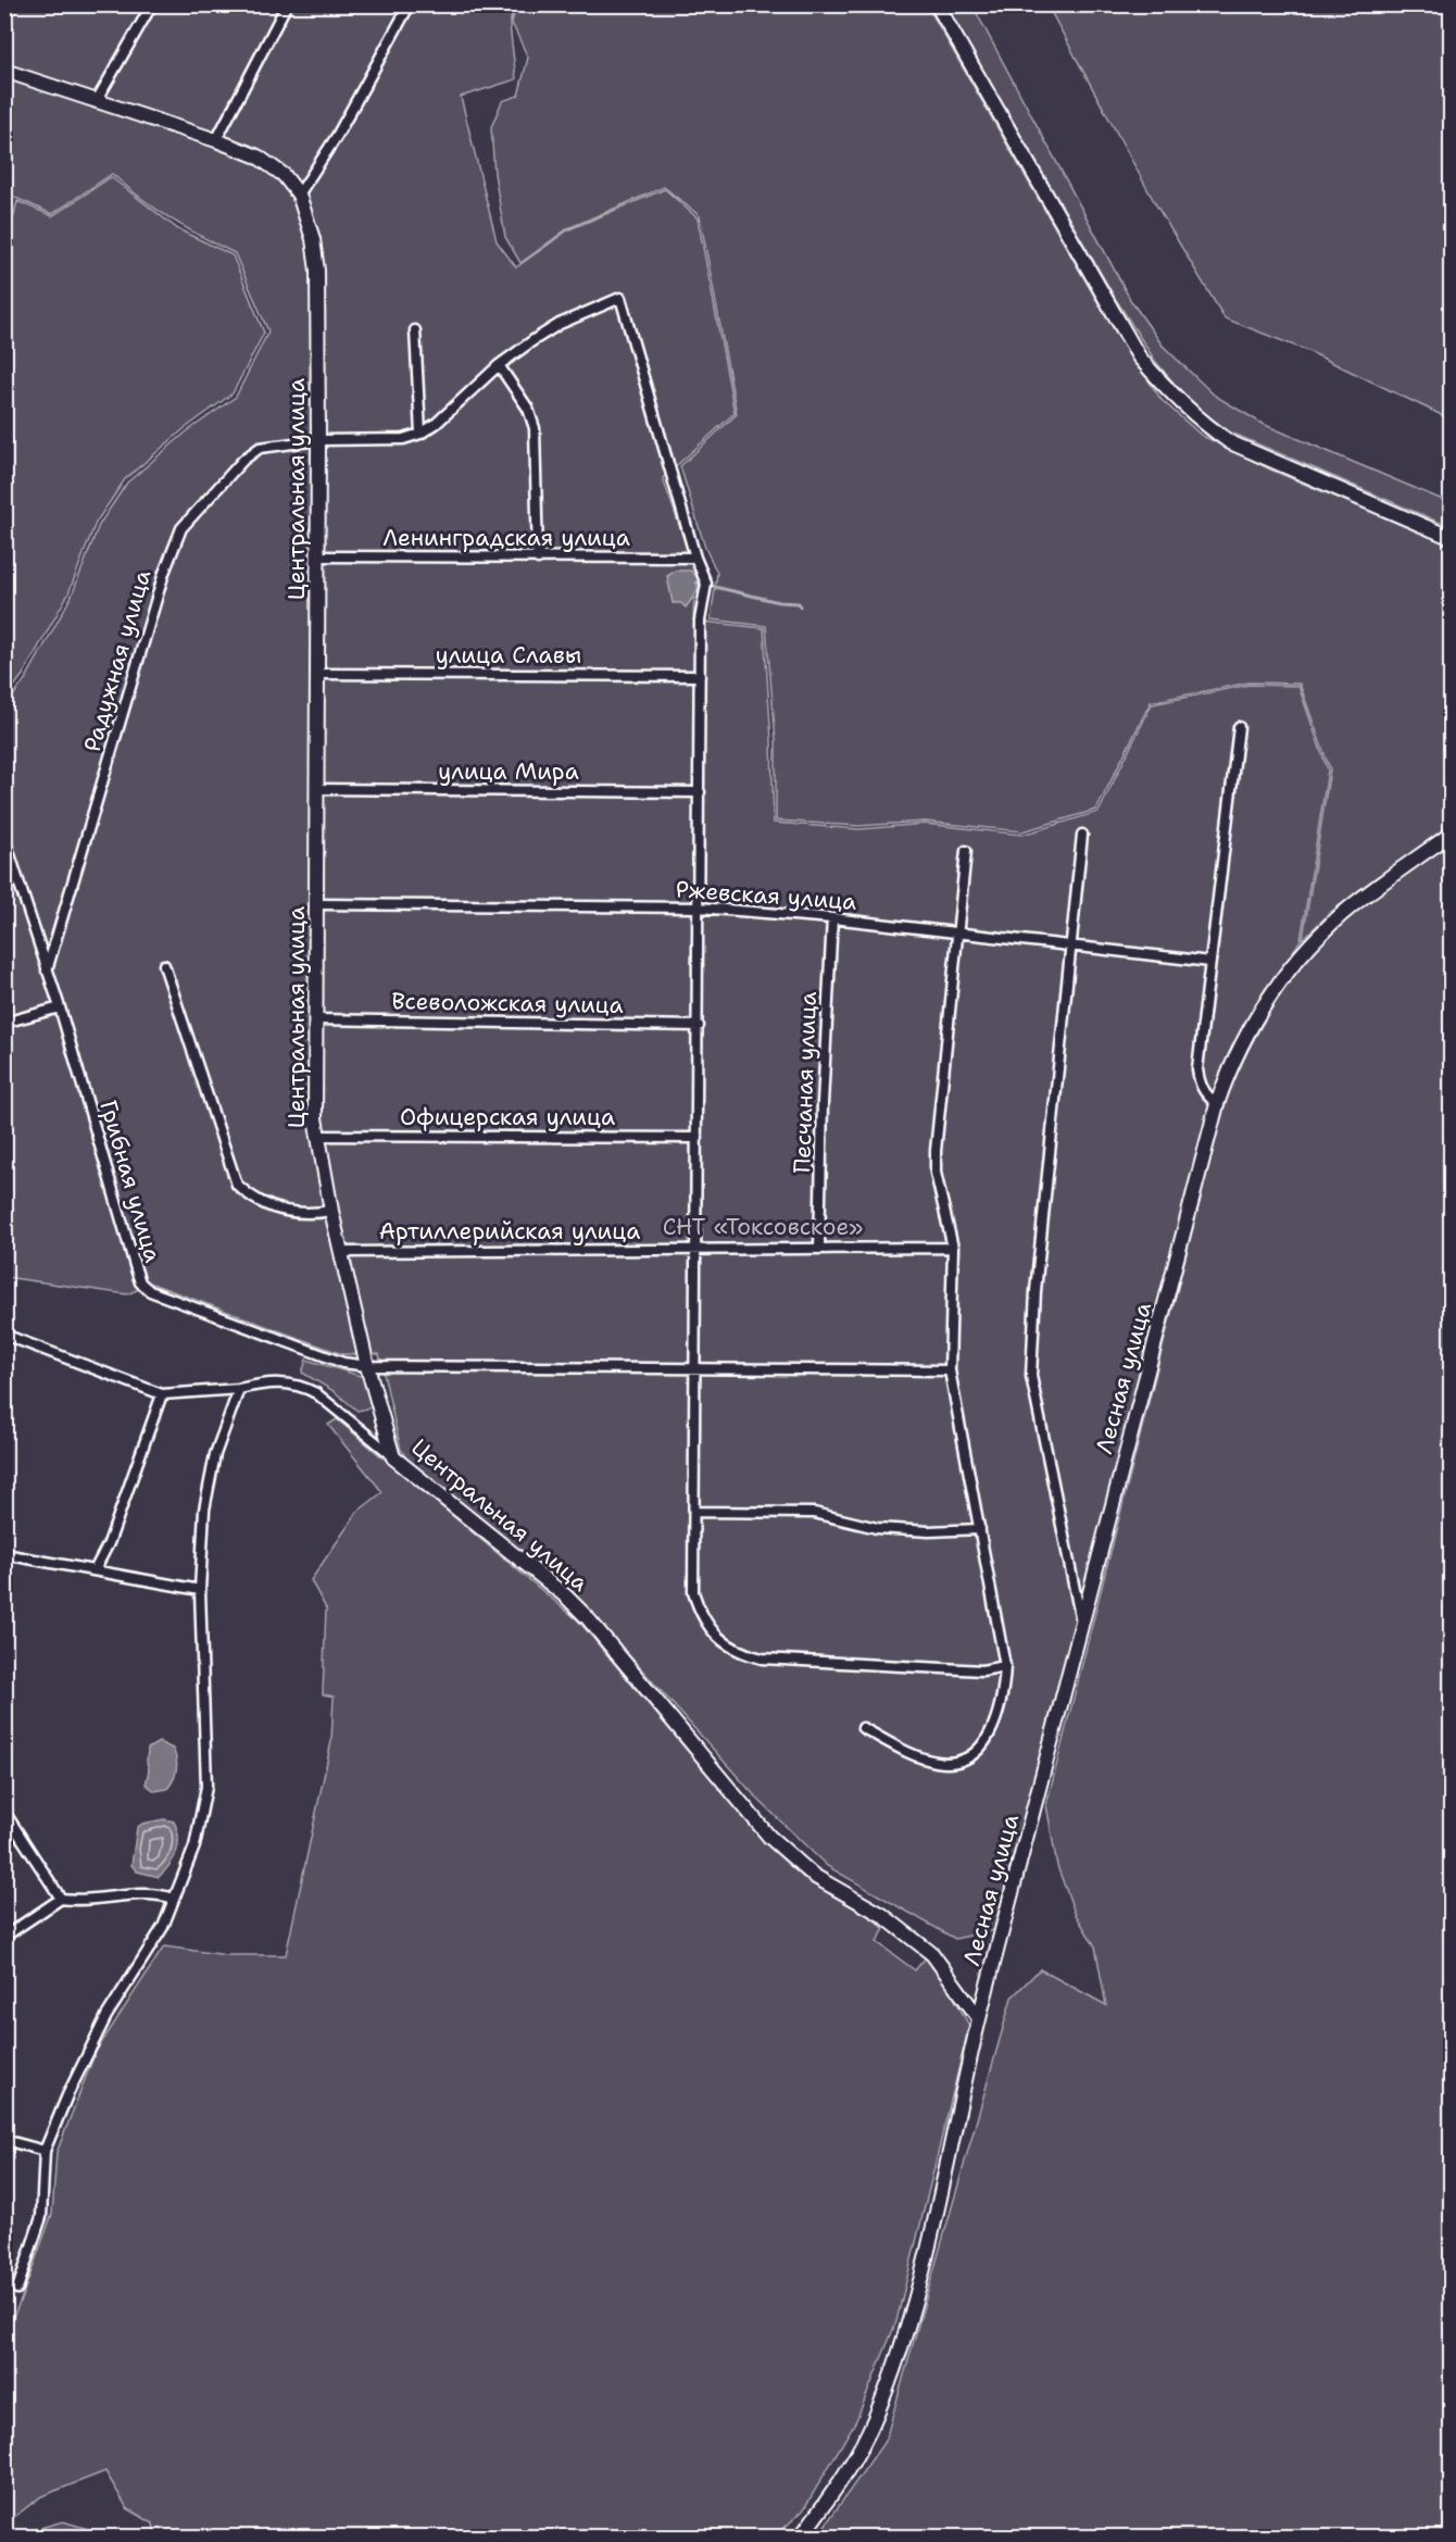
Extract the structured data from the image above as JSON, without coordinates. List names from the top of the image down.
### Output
{
  "streets": {
    "street": [
      "Центральная улица",
      "Ленинградская улица",
      "улица Славы",
      "Радужная улица",
      "улица Мира",
      "Ржевская улица",
      "Всеволожская улица",
      "Песчаная улица",
      "Офицерская улица",
      "Грибная улица",
      "Артиллерийская улица",
      "Лесная улица"
    ]
  },
  "crossings": [
    ["Центральная улица", "Ленинградская улица"],
    ["Центральная улица", "улица Славы"],
    ["Центральная улица", "Радужная улица"],
    ["Центральная улица", "улица Мира"],
    ["Центральная улица", "Ржевская улица"],
    ["Центральная улица", "Всеволожская улица"],
    ["Центральная улица", "Офицерская улица"],
    ["Центральная улица", "Грибная улица"],
    ["Центральная улица", "Артиллерийская улица"],
    ["Центральная улица", "Лесная улица"],
    ["Радужная улица", "Грибная улица"],
    ["Ржевская улица", "Песчаная улица"],
    ["Песчаная улица", "Артиллерийская улица"]
  ],
  "parks": ["СНТ «Токсовское»"]
}
